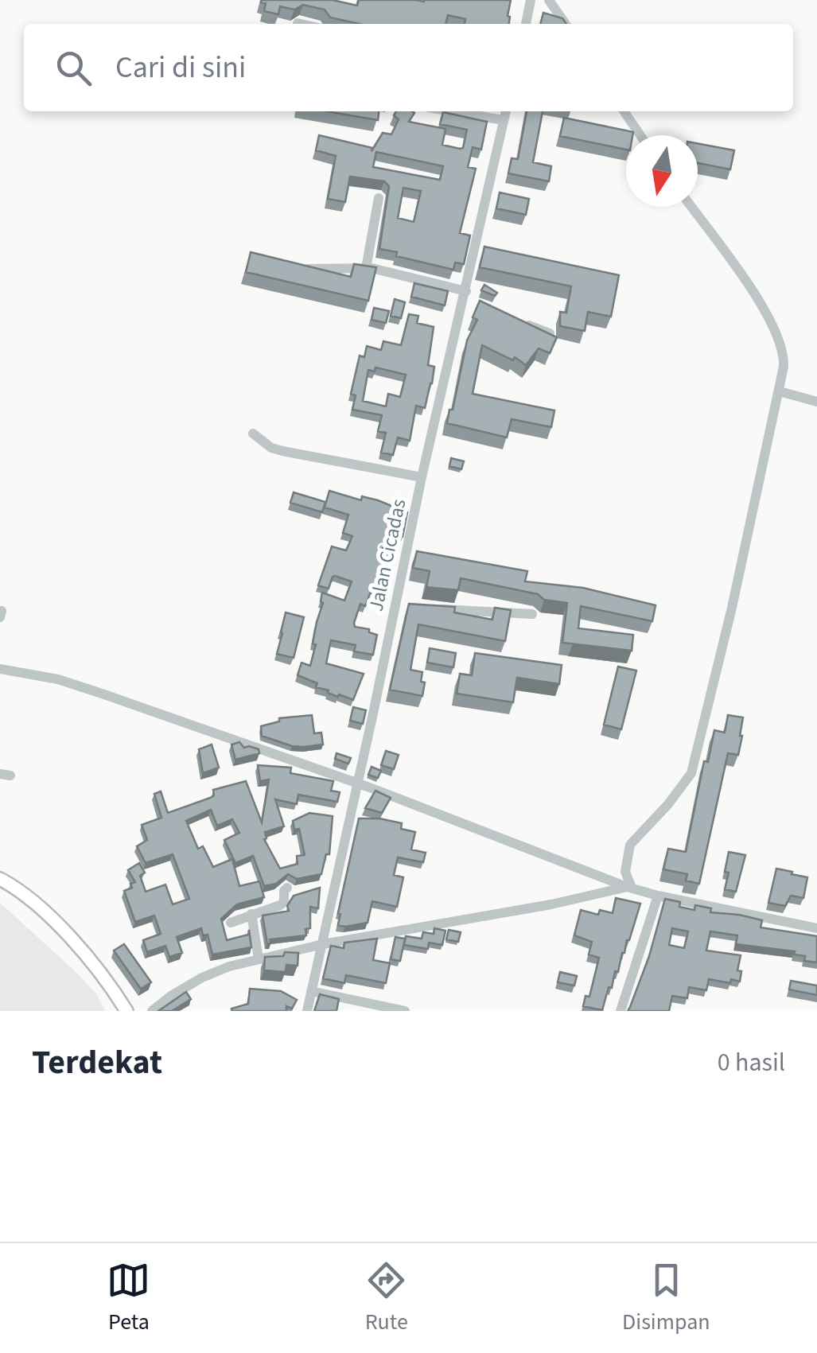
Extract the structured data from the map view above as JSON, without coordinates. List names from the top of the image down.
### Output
{
  "streets": {
    "street": ["Jalan Cicadas"]
  },
  "north": "bottom",
  "page": {
    "search": "Cari di sini",
    "heading": ["Terdekat", "0 hasil"],
    "nav": ["Peta", "Rute", "Disimpan"]
  }
}
